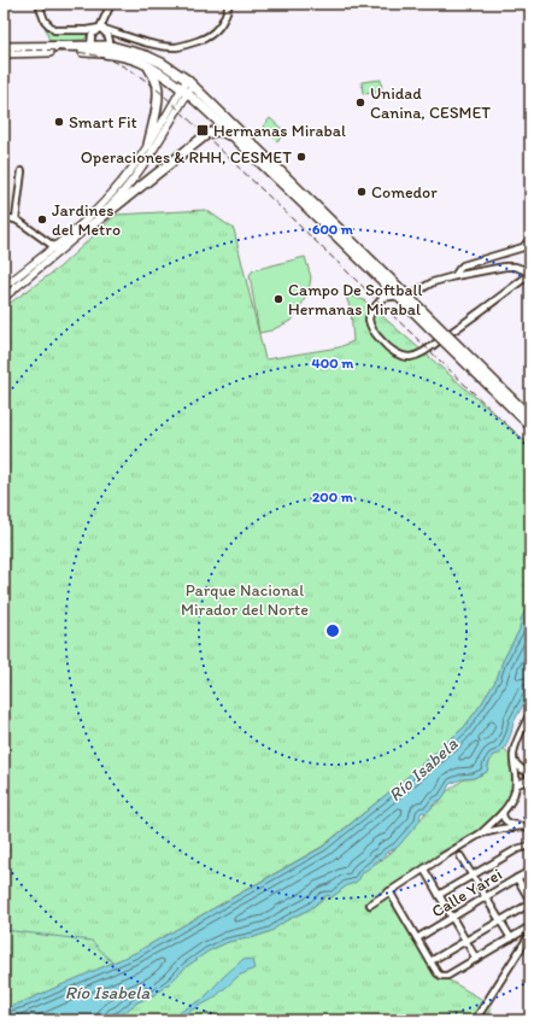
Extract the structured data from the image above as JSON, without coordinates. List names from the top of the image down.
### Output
{
  "streets": {
    "street": ["Calle Yarei"]
  },
  "water": ["Río Isabela"],
  "parks": ["Parque Nacional Mirador del Norte"],
  "places": {
    "other": [
      "Unidad Canina, CESMET",
      "Smart Fit",
      "Operaciones & RHH, CESMET",
      "Comedor",
      "Jardines del Metro",
      "Campo De Softball Hermanas Mirabal"
    ],
    "transit": ["Hermanas Mirabal"]
  },
  "rings": ["600 m", "400 m", "200 m"]
}
